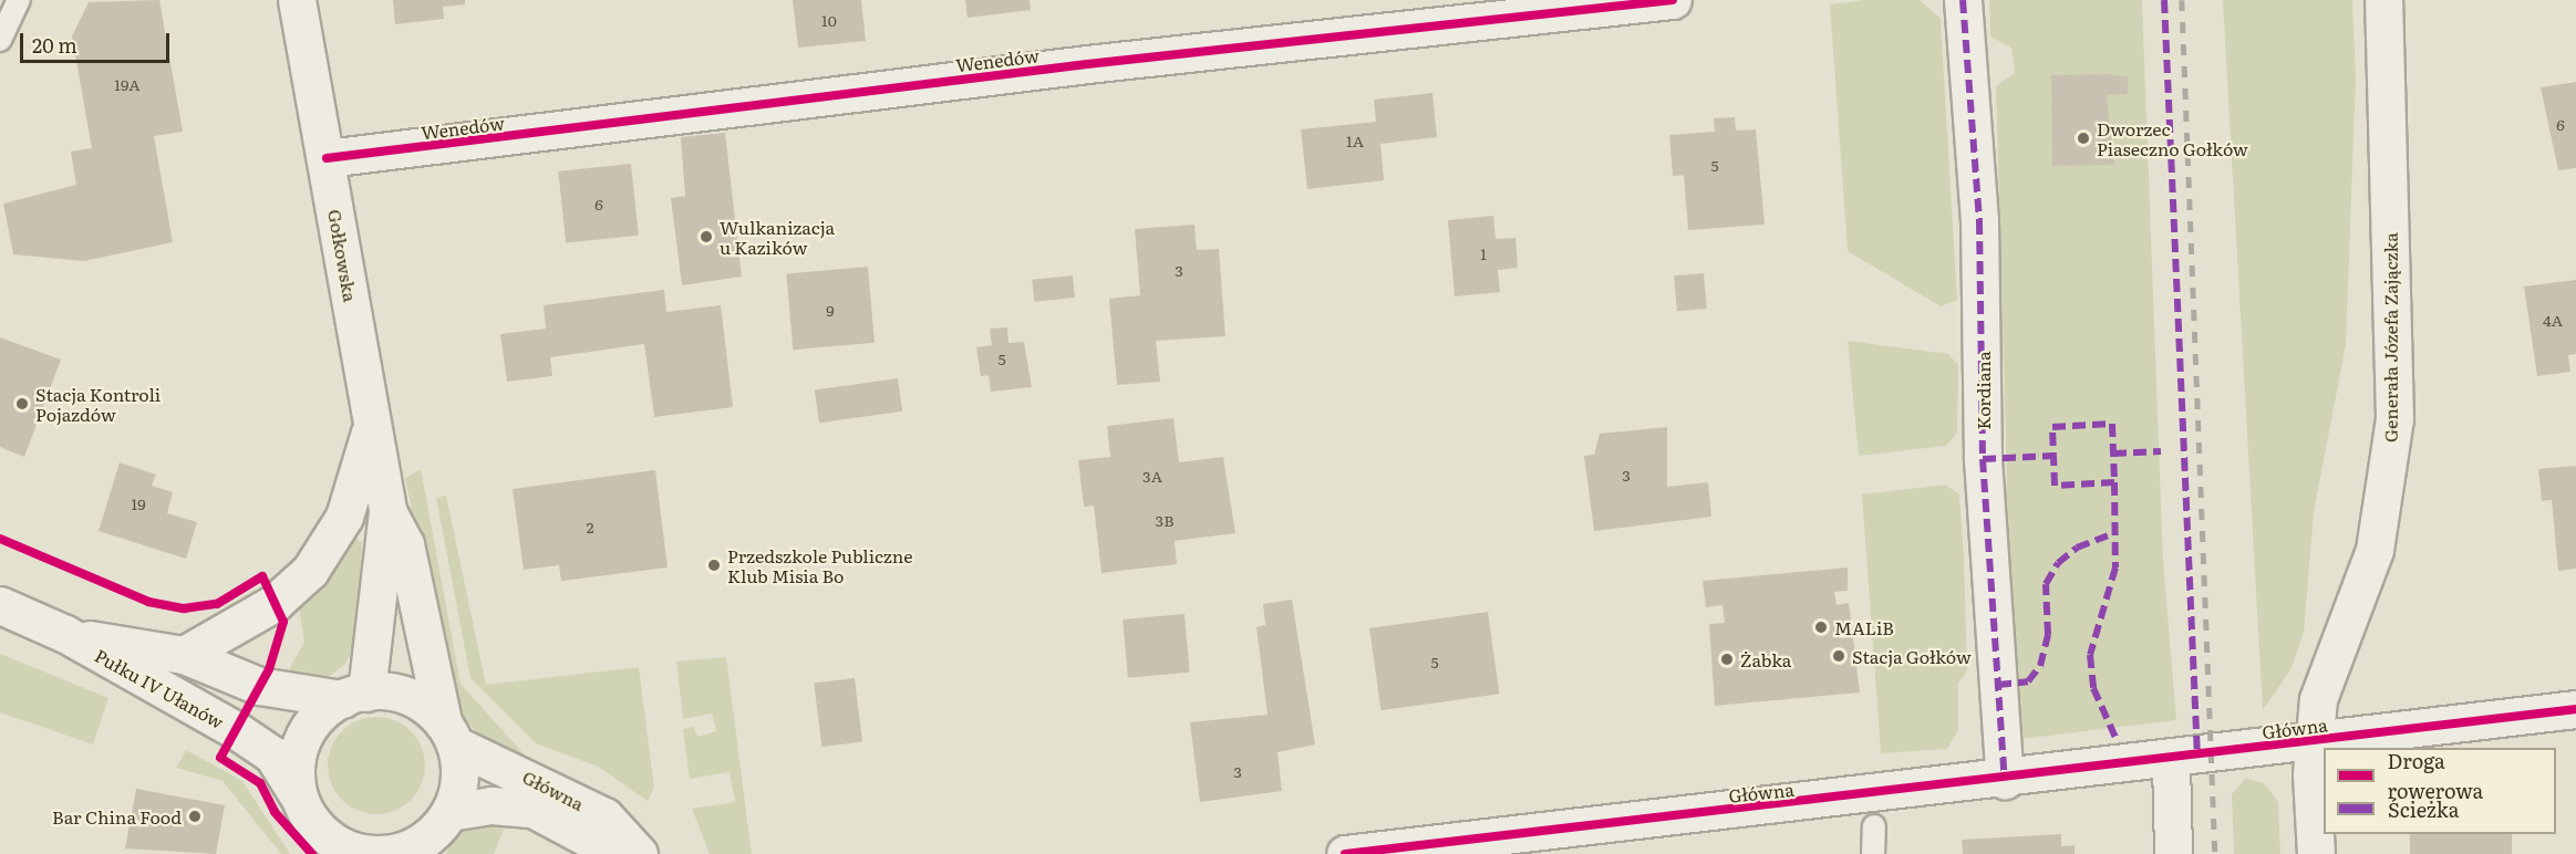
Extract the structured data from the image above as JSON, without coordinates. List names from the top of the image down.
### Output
{
  "streets": {
    "street": [
      "Wenedów",
      "Gołkowska",
      "Generała Józefa Zajączka",
      "Kordiana",
      "Pułku IV Ułanów",
      "Główna"
    ]
  },
  "crossings": [
    ["Wenedów", "Gołkowska"],
    ["Gołkowska", "Pułku IV Ułanów"],
    ["Gołkowska", "Główna"],
    ["Generała Józefa Zajączka", "Główna"],
    ["Kordiana", "Główna"],
    ["Pułku IV Ułanów", "Główna"]
  ],
  "places": [
    "Dworzec Piaseczno Gołków",
    "Wulkanizacja u Kazików",
    "Stacja Kontroli Pojazdów",
    "Przedszkole Publiczne Klub Misia Bo",
    "MALiB",
    "Stacja Gołków",
    "Żabka",
    "Bar China Food"
  ],
  "house_numbers": [
    "10",
    "19A",
    "6",
    "1A",
    "5",
    "6",
    "1",
    "3",
    "9",
    "4A",
    "5",
    "3",
    "3A",
    "19",
    "3B",
    "2",
    "5",
    "3"
  ],
  "legend": ["Droga rowerowa", "Ścieżka"],
  "scale_bar": "20 m"
}
